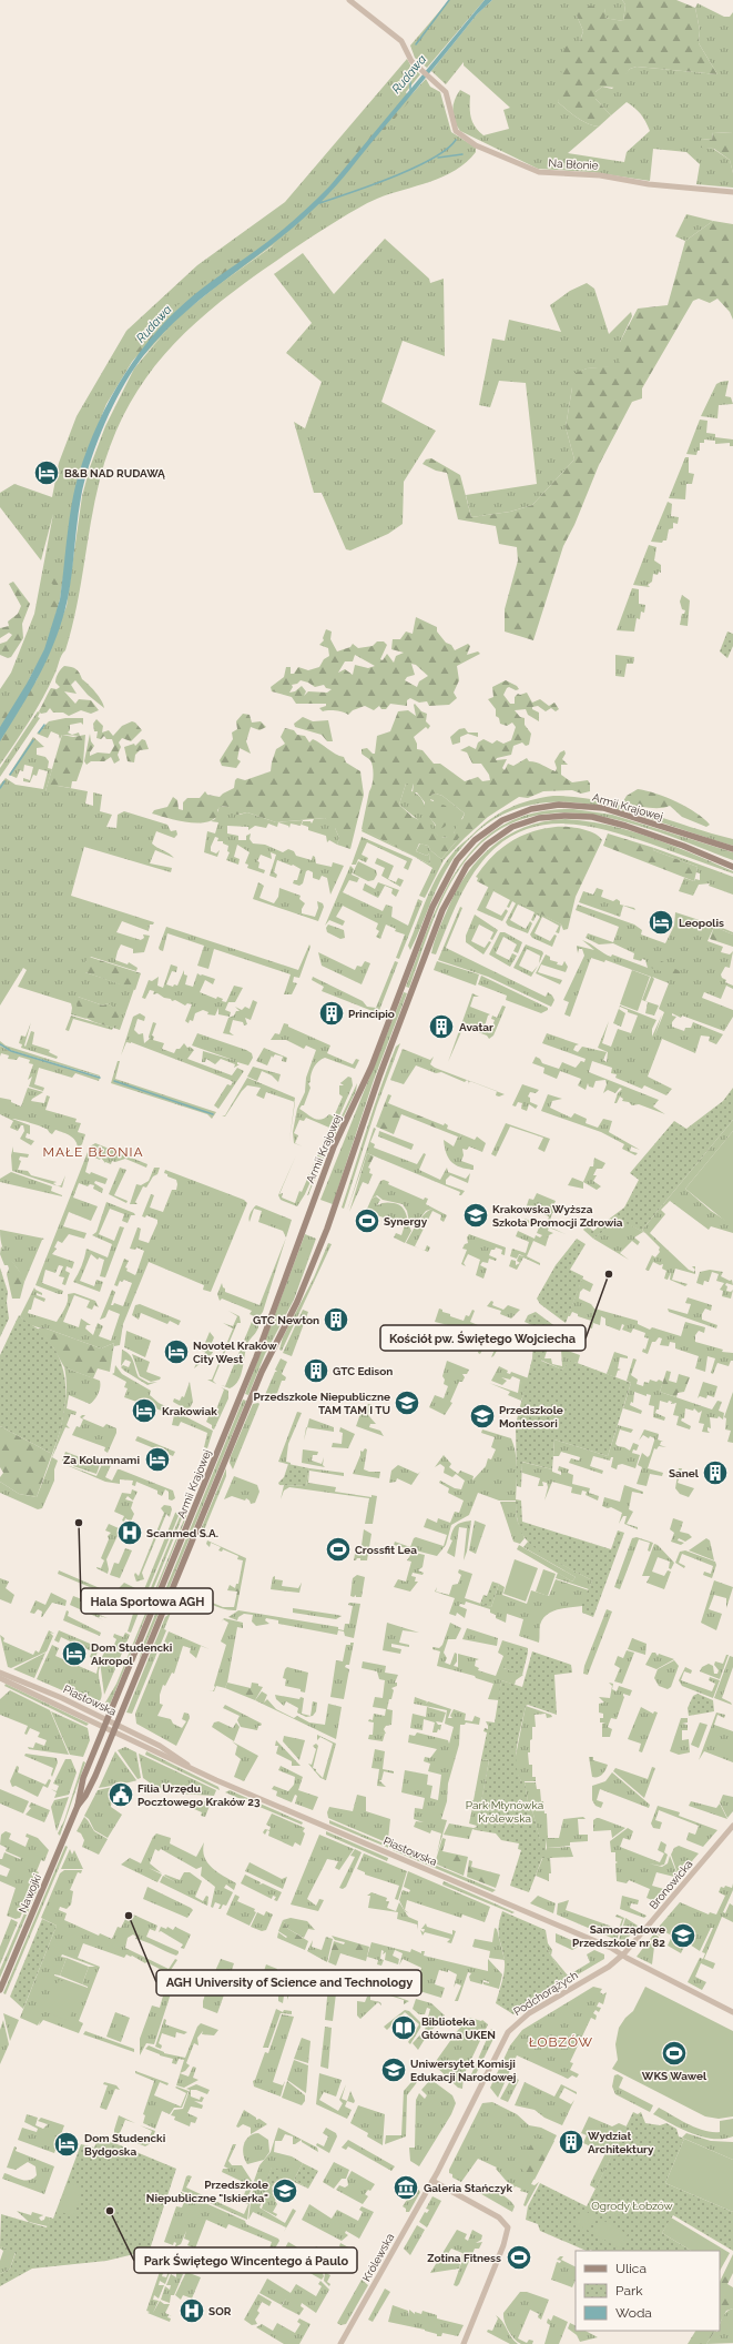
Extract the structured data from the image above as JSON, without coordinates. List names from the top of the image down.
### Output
{
  "streets": {
    "main road": ["Armii Krajowej", "Nawojki"],
    "street": [
      "Na Błonie",
      "Piastowska",
      "Bronowicka",
      "Podchorążych",
      "Królewska"
    ]
  },
  "crossings": [
    ["Armii Krajowej", "Piastowska"],
    ["Armii Krajowej", "Nawojki"],
    ["Piastowska", "Bronowicka"],
    ["Piastowska", "Nawojki"],
    ["Piastowska", "Podchorążych"],
    ["Bronowicka", "Podchorążych"],
    ["Podchorążych", "Królewska"]
  ],
  "districts": ["MAŁE BŁONIA", "ŁOBZÓW"],
  "water": ["Rudawa"],
  "parks": ["Park Młynówka Królewska", "Ogrody Łobzów"],
  "places": {
    "hotel": [
      "B&B NAD RUDAWĄ",
      "Leopolis",
      "Novotel Kraków City West",
      "Krakowiak",
      "Za Kolumnami",
      "Dom Studencki Akropol",
      "Dom Studencki Bydgoska"
    ],
    "building": [
      "Principio",
      "Avatar",
      "GTC Newton",
      "GTC Edison",
      "Sanel",
      "Wydział Architektury"
    ],
    "school or university": [
      "Krakowska Wyższa Szkoła Promocji Zdrowia",
      "Przedszkole Niepubliczne TAM TAM I TU",
      "Przedszkole Montessori",
      "Samorządowe Przedszkole nr 82",
      "Uniwersytet Komisji Edukacji Narodowej",
      "Przedszkole Niepubliczne \"Iskierka\""
    ],
    "sports": [
      "Synergy",
      "Crossfit Lea",
      "WKS Wawel",
      "Zotina Fitness"
    ],
    "other": [
      "Kościół pw. Świętego Wojciecha",
      "Hala Sportowa AGH",
      "AGH University of Science and Technology",
      "Park Świętego Wincentego á Paulo"
    ],
    "hospital": ["Scanmed S.A.", "SOR"],
    "public building": ["Filia Urzędu Pocztowego Kraków 23"],
    "library": ["Biblioteka Główna UKEN"],
    "museum": ["Galeria Stańczyk"]
  },
  "legend": ["Ulica", "Park", "Woda"]
}
